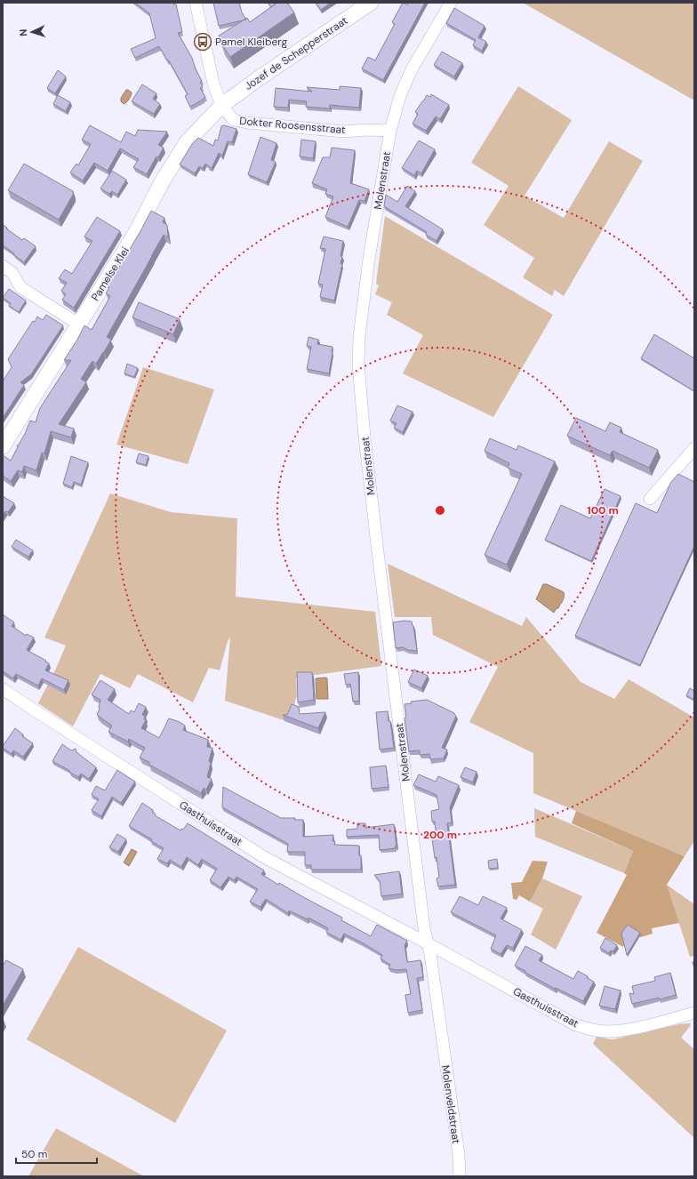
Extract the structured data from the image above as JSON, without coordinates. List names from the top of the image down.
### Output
{
  "streets": {
    "main road": ["Jozef de Schepperstraat", "Pamelse Klei"],
    "street": [
      "Dokter Roosensstraat",
      "Molenstraat",
      "Gasthuisstraat",
      "Molenveldstraat"
    ]
  },
  "crossings": [
    ["Jozef de Schepperstraat", "Dokter Roosensstraat"],
    ["Jozef de Schepperstraat", "Pamelse Klei"],
    ["Dokter Roosensstraat", "Molenstraat"],
    ["Dokter Roosensstraat", "Pamelse Klei"],
    ["Molenstraat", "Gasthuisstraat"],
    ["Molenstraat", "Molenveldstraat"],
    ["Gasthuisstraat", "Molenveldstraat"]
  ],
  "places": {
    "bus stop": ["Pamel Kleiberg"]
  },
  "scale_bar": "50 m",
  "north": "left",
  "rings": ["100 m", "200 m"]
}
